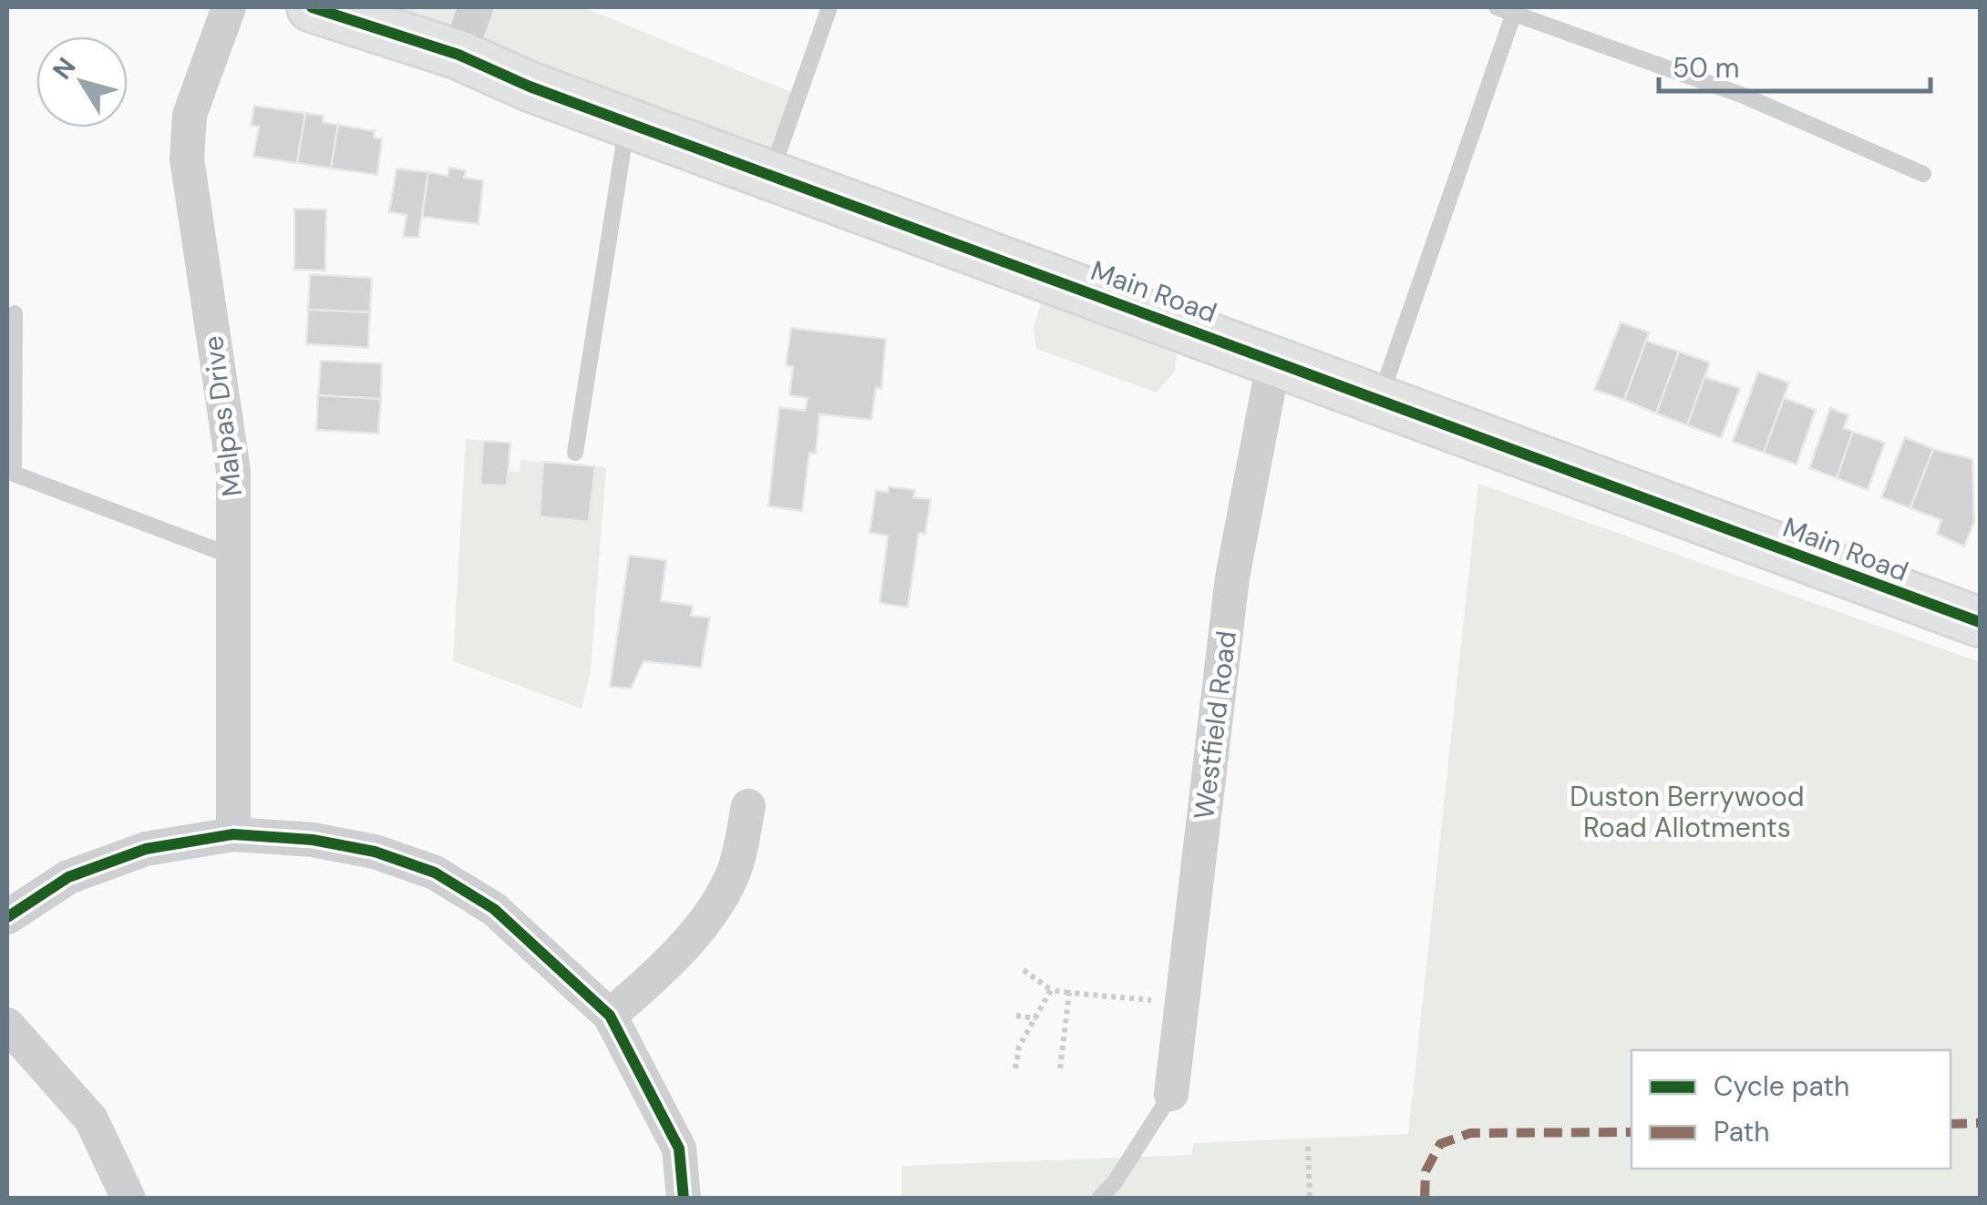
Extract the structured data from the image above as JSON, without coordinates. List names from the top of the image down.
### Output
{
  "streets": {
    "street": ["Main Road", "Malpas Drive", "Westfield Road"]
  },
  "crossings": [
    ["Main Road", "Westfield Road"]
  ],
  "parks": ["Duston Berrywood Road Allotments"],
  "legend": ["Cycle path", "Path"],
  "scale_bar": "50 m",
  "north": "top left"
}
